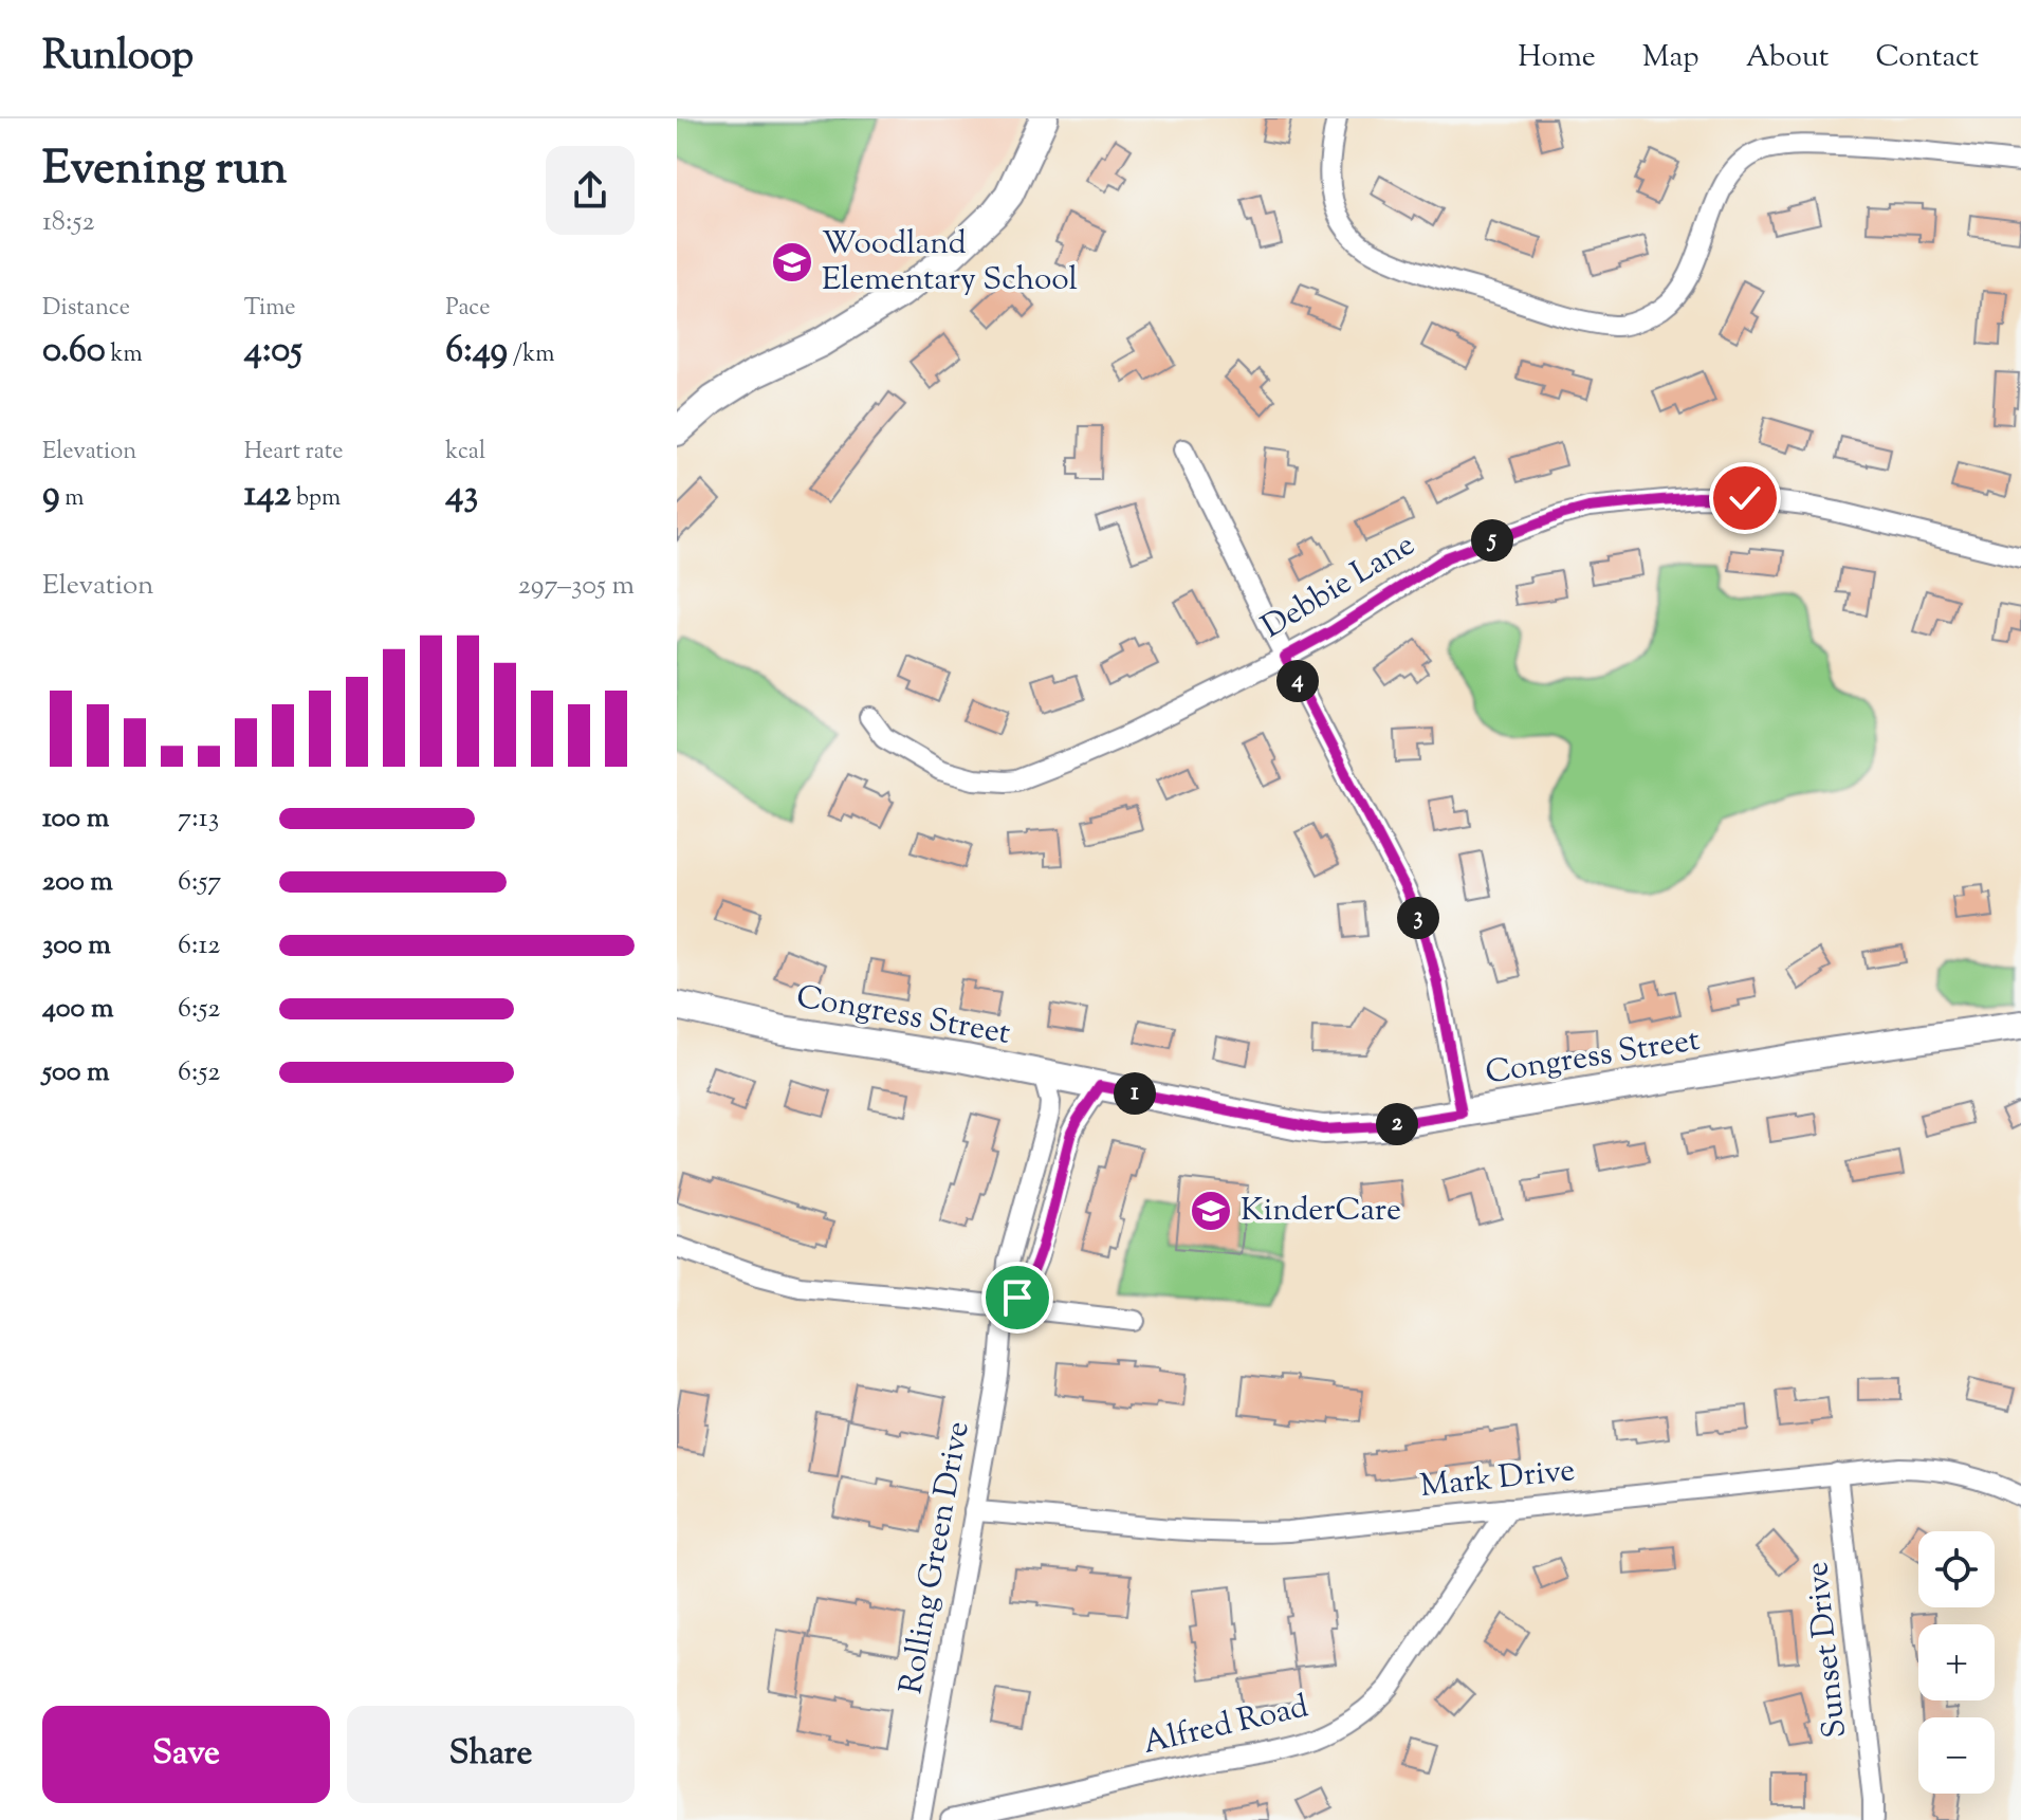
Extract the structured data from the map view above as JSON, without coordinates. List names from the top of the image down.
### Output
{
  "streets": {
    "main road": ["Congress Street"],
    "street": [
      "Debbie Lane",
      "Mark Drive",
      "Rolling Green Drive",
      "Sunset Drive",
      "Alfred Road"
    ]
  },
  "crossings": [
    ["Congress Street", "Rolling Green Drive"],
    ["Mark Drive", "Rolling Green Drive"],
    ["Mark Drive", "Sunset Drive"],
    ["Mark Drive", "Alfred Road"]
  ],
  "places": {
    "school or university": ["Woodland Elementary School", "KinderCare"]
  },
  "page": {
    "header": "Runloop",
    "nav": [
      "Home",
      "Map",
      "About",
      "Contact"
    ],
    "heading": ["Evening run", "18:52"],
    "stats": [
      ["Distance", "0.60 km"],
      ["Time", "4:05"],
      ["Pace", "6:49 /km"],
      ["Elevation", "9 m"],
      ["Heart rate", "142 bpm"],
      ["kcal", "43"]
    ],
    "pins": [
      "5",
      "4",
      "3",
      "1",
      "2"
    ],
    "chart": ["Elevation", "297–305 m"],
    "list": [
      {
        "name": "100 m",
        "note": "7:13"
      },
      {
        "name": "200 m",
        "note": "6:57"
      },
      {
        "name": "300 m",
        "note": "6:12"
      },
      {
        "name": "400 m",
        "note": "6:52"
      },
      {
        "name": "500 m",
        "note": "6:52"
      }
    ],
    "map_buttons": ["+", "−"],
    "buttons": ["Save", "Share"]
  }
}
